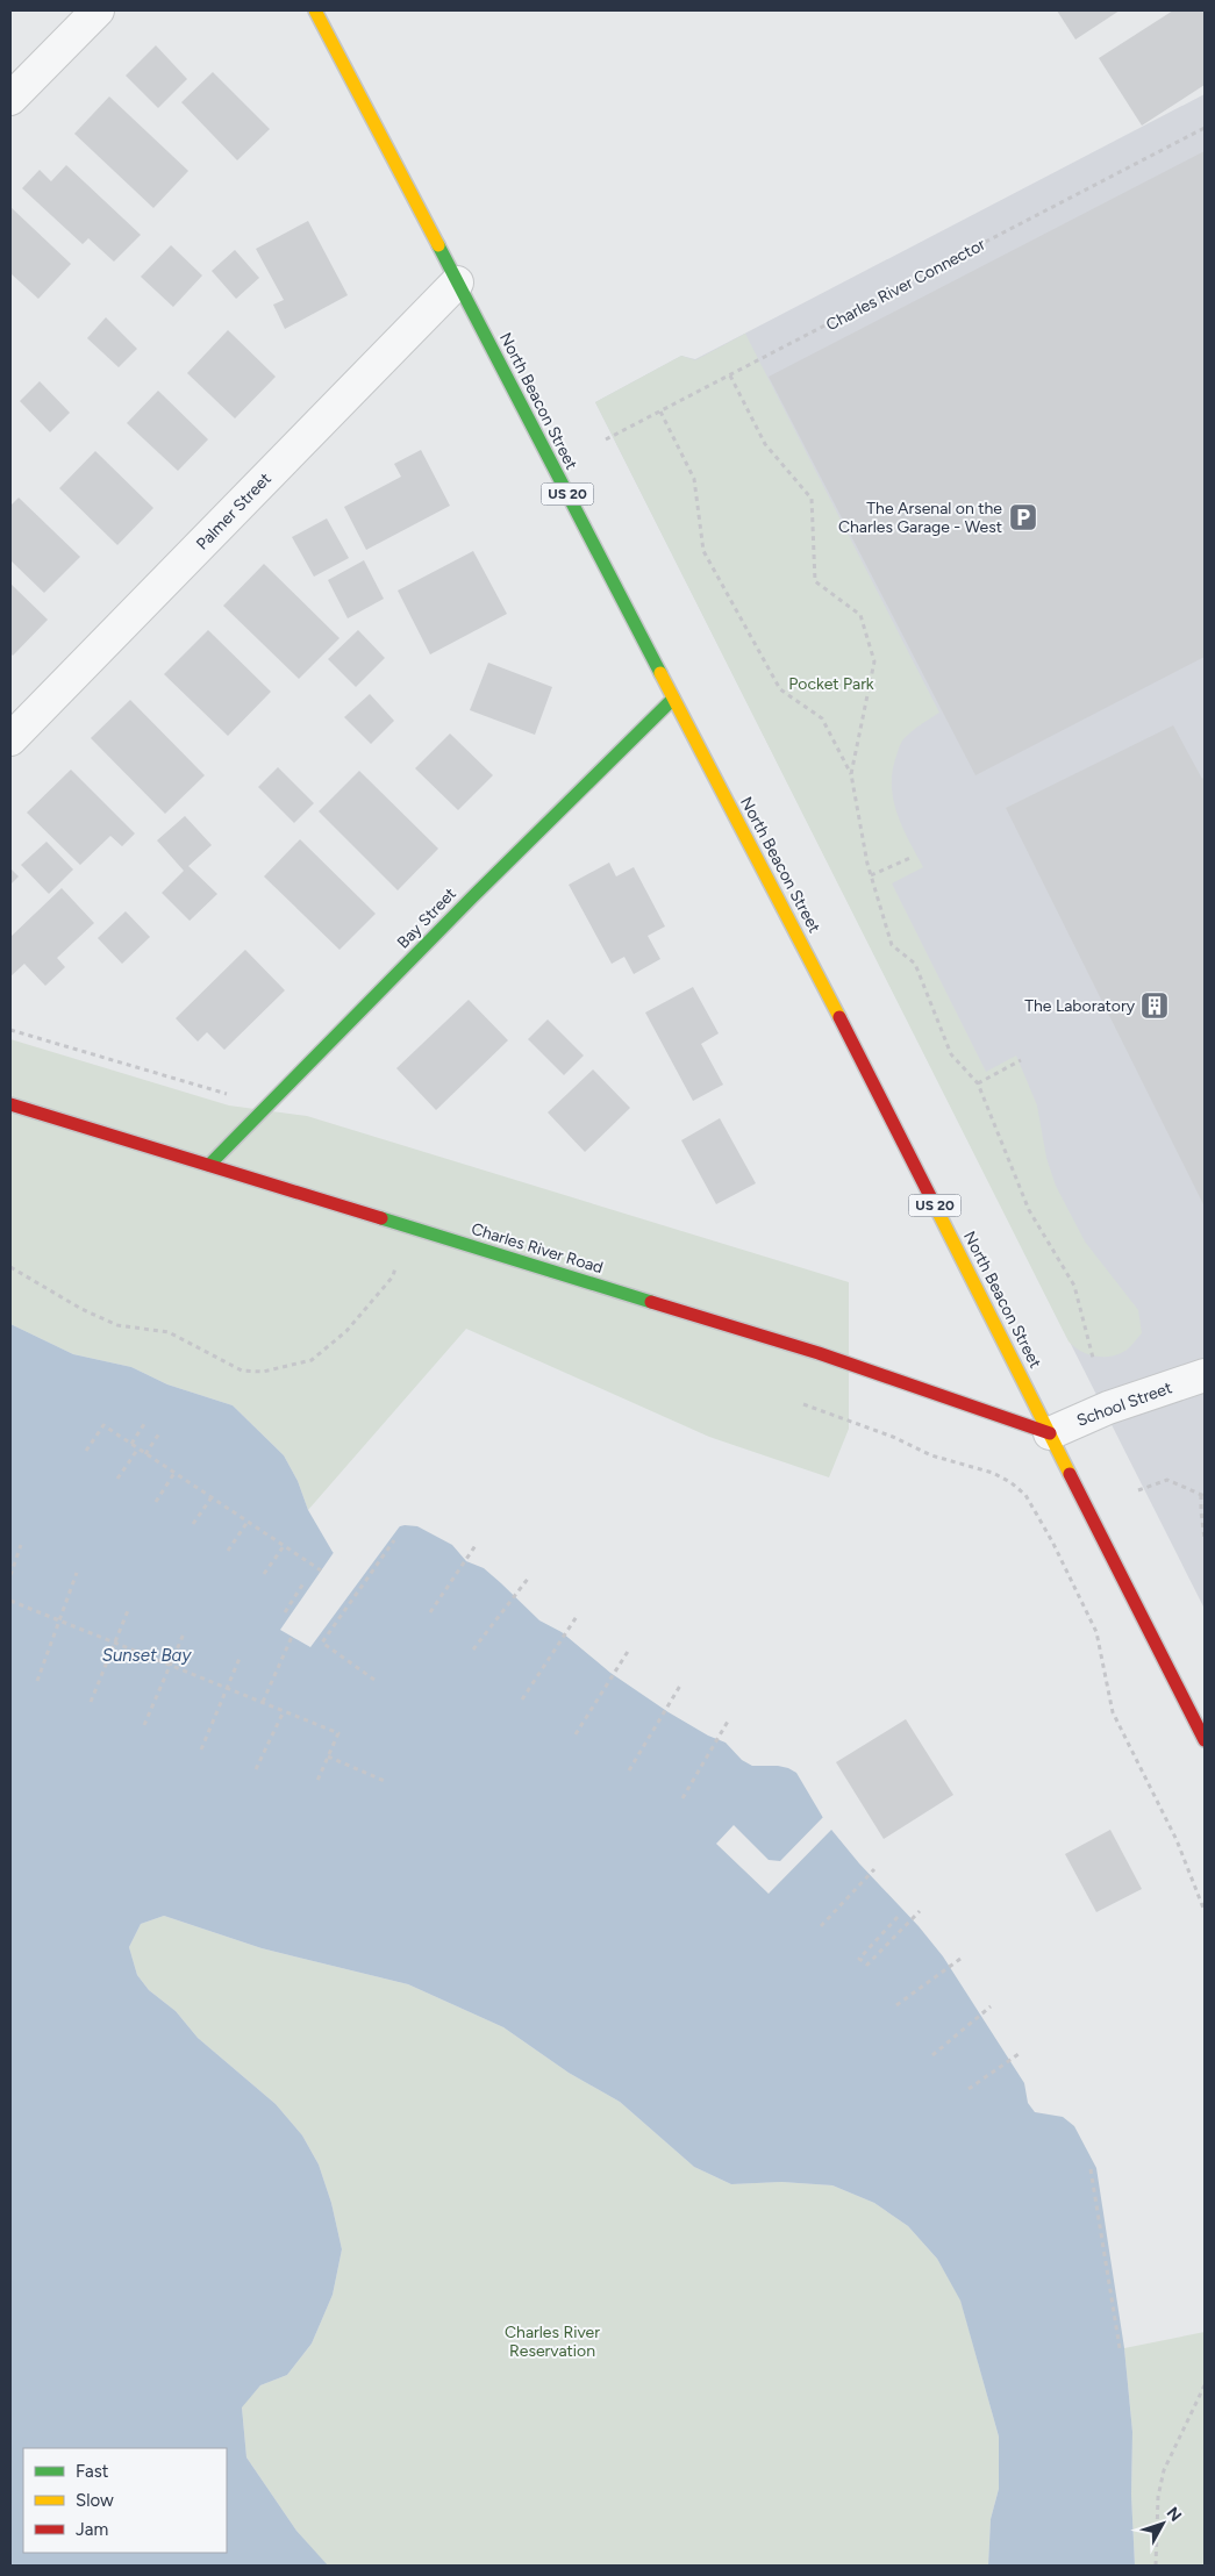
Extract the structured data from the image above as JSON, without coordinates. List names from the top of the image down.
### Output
{
  "streets": {
    "main road": [
      "North Beacon Street",
      "US 20",
      "Bay Street",
      "Charles River Road"
    ],
    "street": ["Palmer Street", "School Street"],
    "path": ["Charles River Connector"]
  },
  "crossings": [
    ["North Beacon Street", "Palmer Street"],
    ["North Beacon Street", "Bay Street"],
    ["North Beacon Street", "Charles River Road"],
    ["North Beacon Street", "School Street"],
    ["Bay Street", "Charles River Road"],
    ["Charles River Road", "School Street"]
  ],
  "water": ["Sunset Bay"],
  "parks": ["Pocket Park", "Charles River Reservation"],
  "places": {
    "parking": ["The Arsenal on the Charles Garage - West"],
    "building": ["The Laboratory"]
  },
  "legend": ["Fast", "Slow", "Jam"],
  "north": "top right"
}
